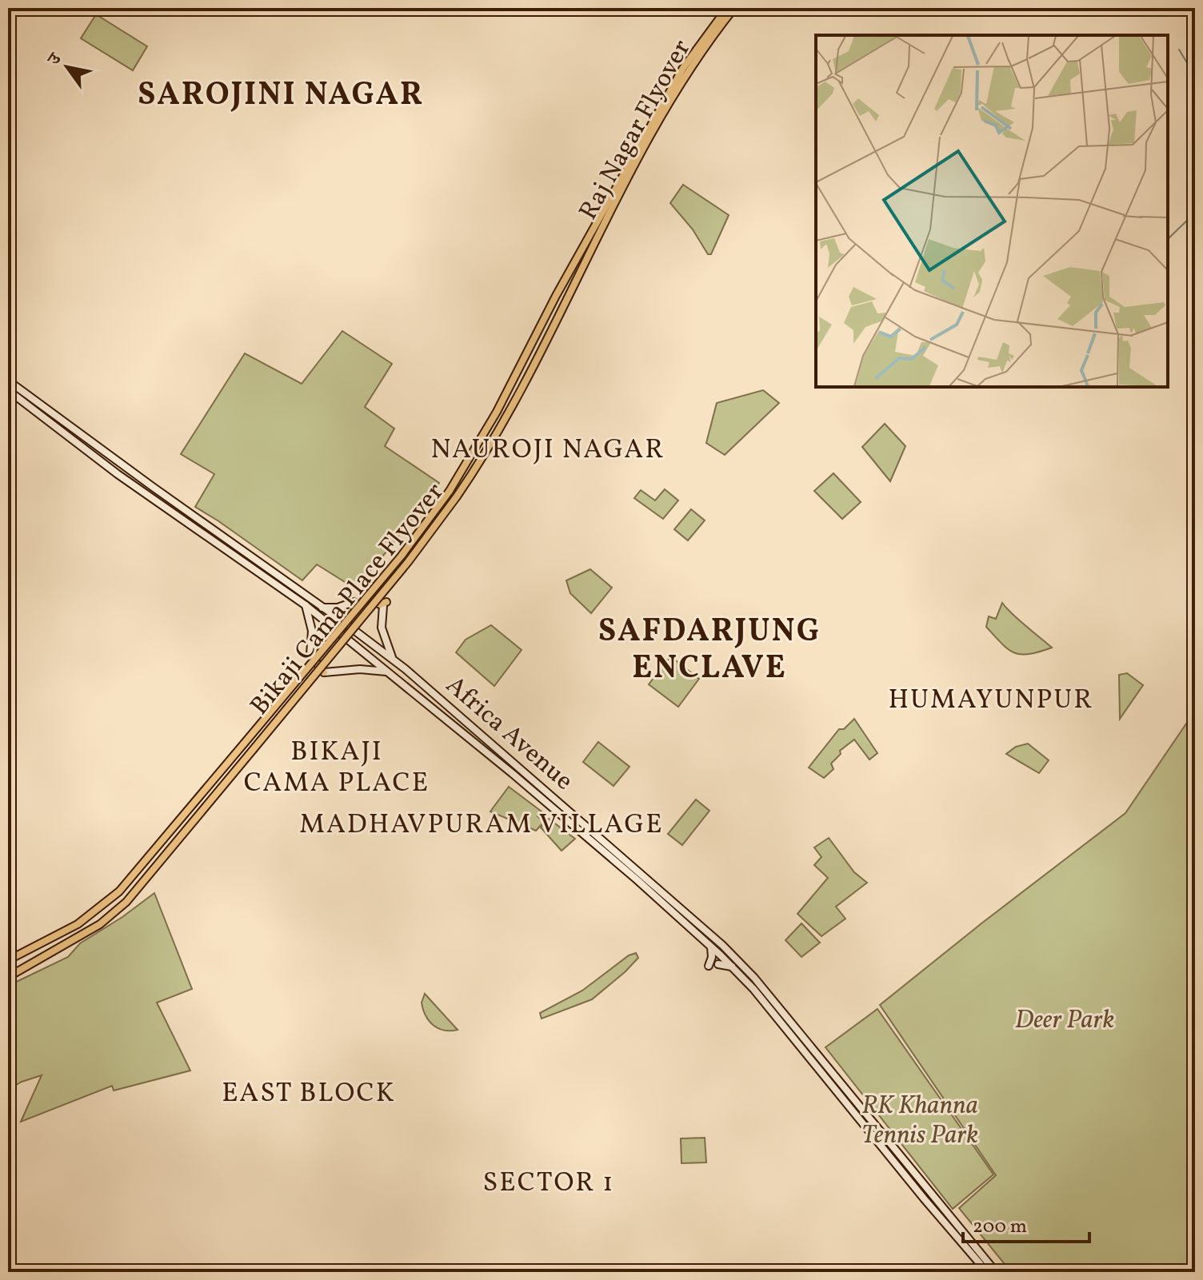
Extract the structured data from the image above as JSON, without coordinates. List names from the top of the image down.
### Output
{
  "streets": {
    "main road": ["Raj Nagar Flyover", "Bikaji Cama Place Flyover", "Africa Avenue"]
  },
  "crossings": [
    ["Raj Nagar Flyover", "Bikaji Cama Place Flyover"]
  ],
  "districts": [
    "SAROJINI NAGAR",
    "NAUROJI NAGAR",
    "SAFDARJUNG ENCLAVE",
    "HUMAYUNPUR",
    "BIKAJI CAMA PLACE",
    "MADHAVPURAM VILLAGE",
    "EAST BLOCK",
    "SECTOR 1"
  ],
  "parks": ["Deer Park", "RK Khanna Tennis Park"],
  "scale_bar": "200 m",
  "north": "top left"
}
